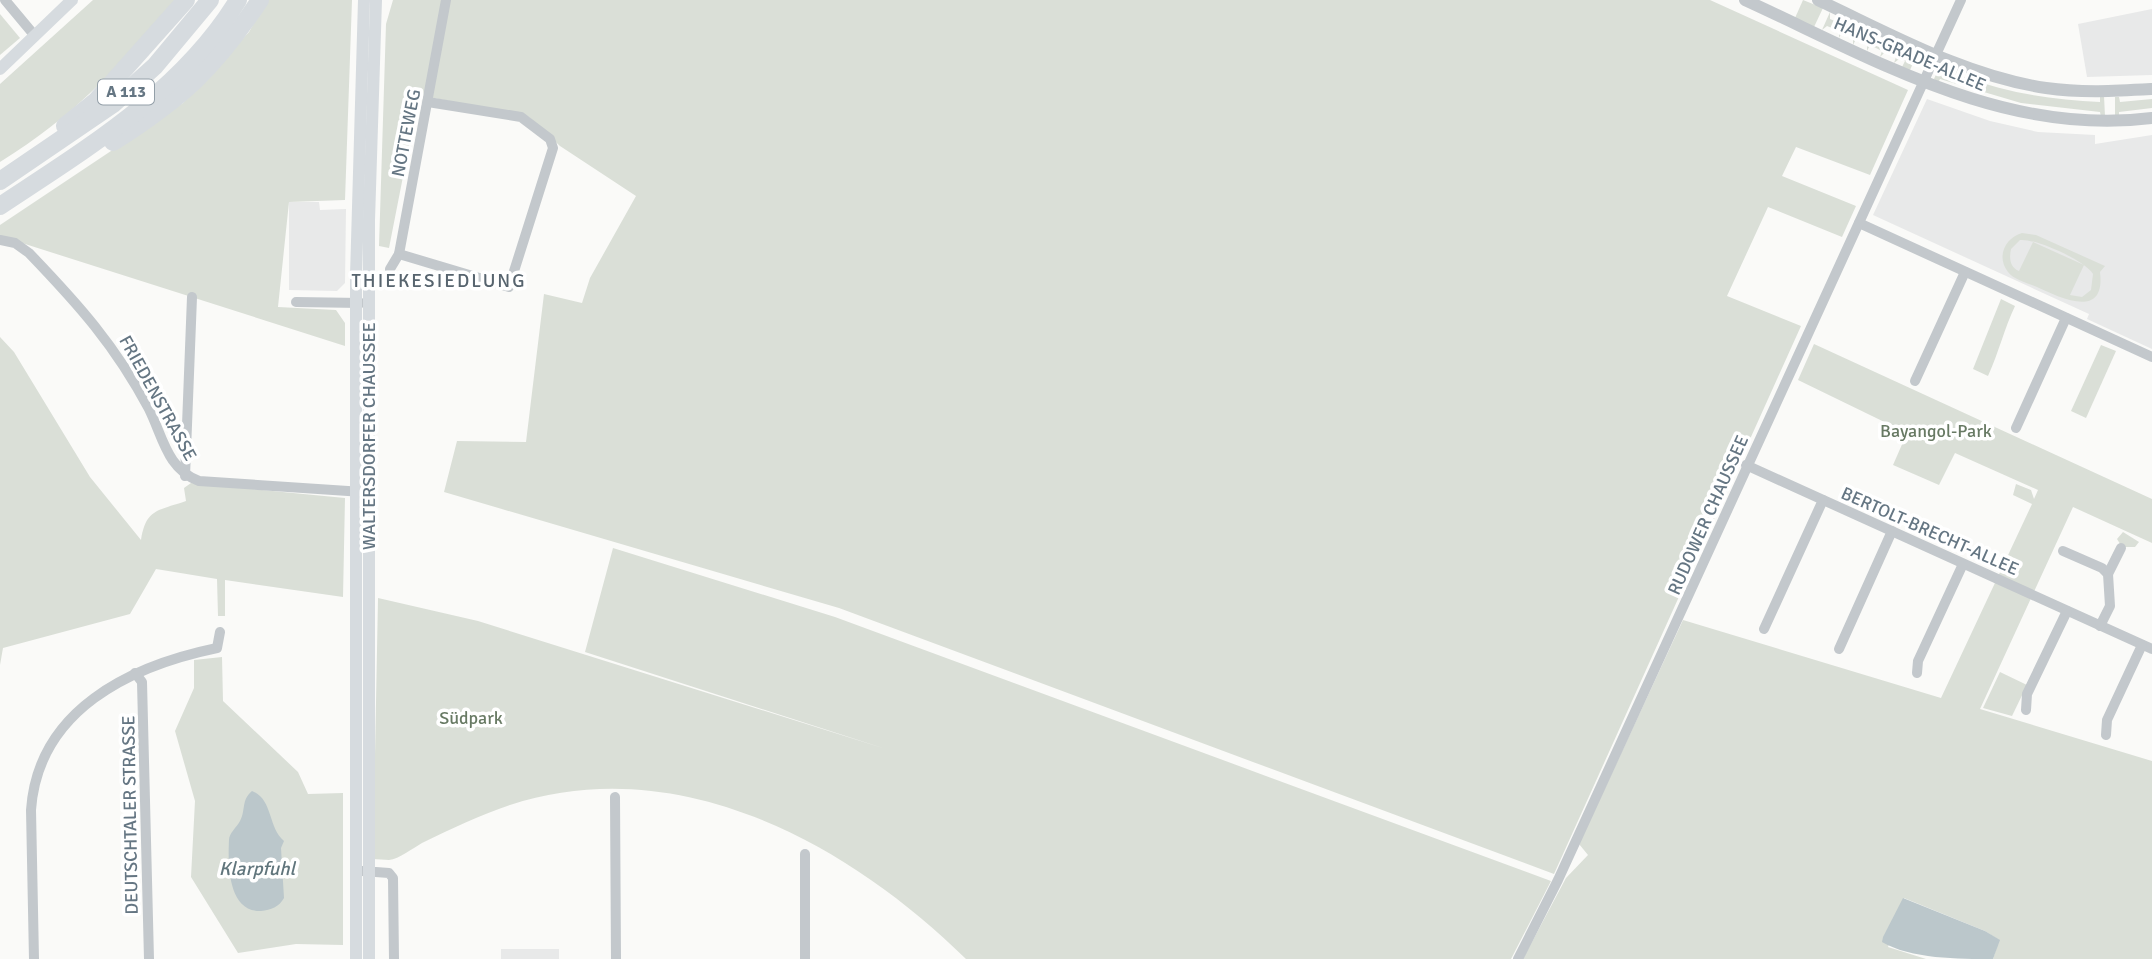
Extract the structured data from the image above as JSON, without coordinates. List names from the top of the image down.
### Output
{
  "streets": {
    "highway": ["A 113"],
    "main road": ["WALTERSDORFER CHAUSSEE"],
    "street": [
      "HANS-GRADE-ALLEE",
      "NOTTEWEG",
      "FRIEDENSTRASSE",
      "RUDOWER CHAUSSEE",
      "BERTOLT-BRECHT-ALLEE",
      "DEUTSCHTALER STRASSE"
    ]
  },
  "crossings": [
    ["HANS-GRADE-ALLEE", "RUDOWER CHAUSSEE"],
    ["FRIEDENSTRASSE", "WALTERSDORFER CHAUSSEE"],
    ["RUDOWER CHAUSSEE", "BERTOLT-BRECHT-ALLEE"]
  ],
  "districts": ["THIEKESIEDLUNG"],
  "water": ["Klarpfuhl"],
  "parks": ["Bayangol-Park", "Südpark"]
}
